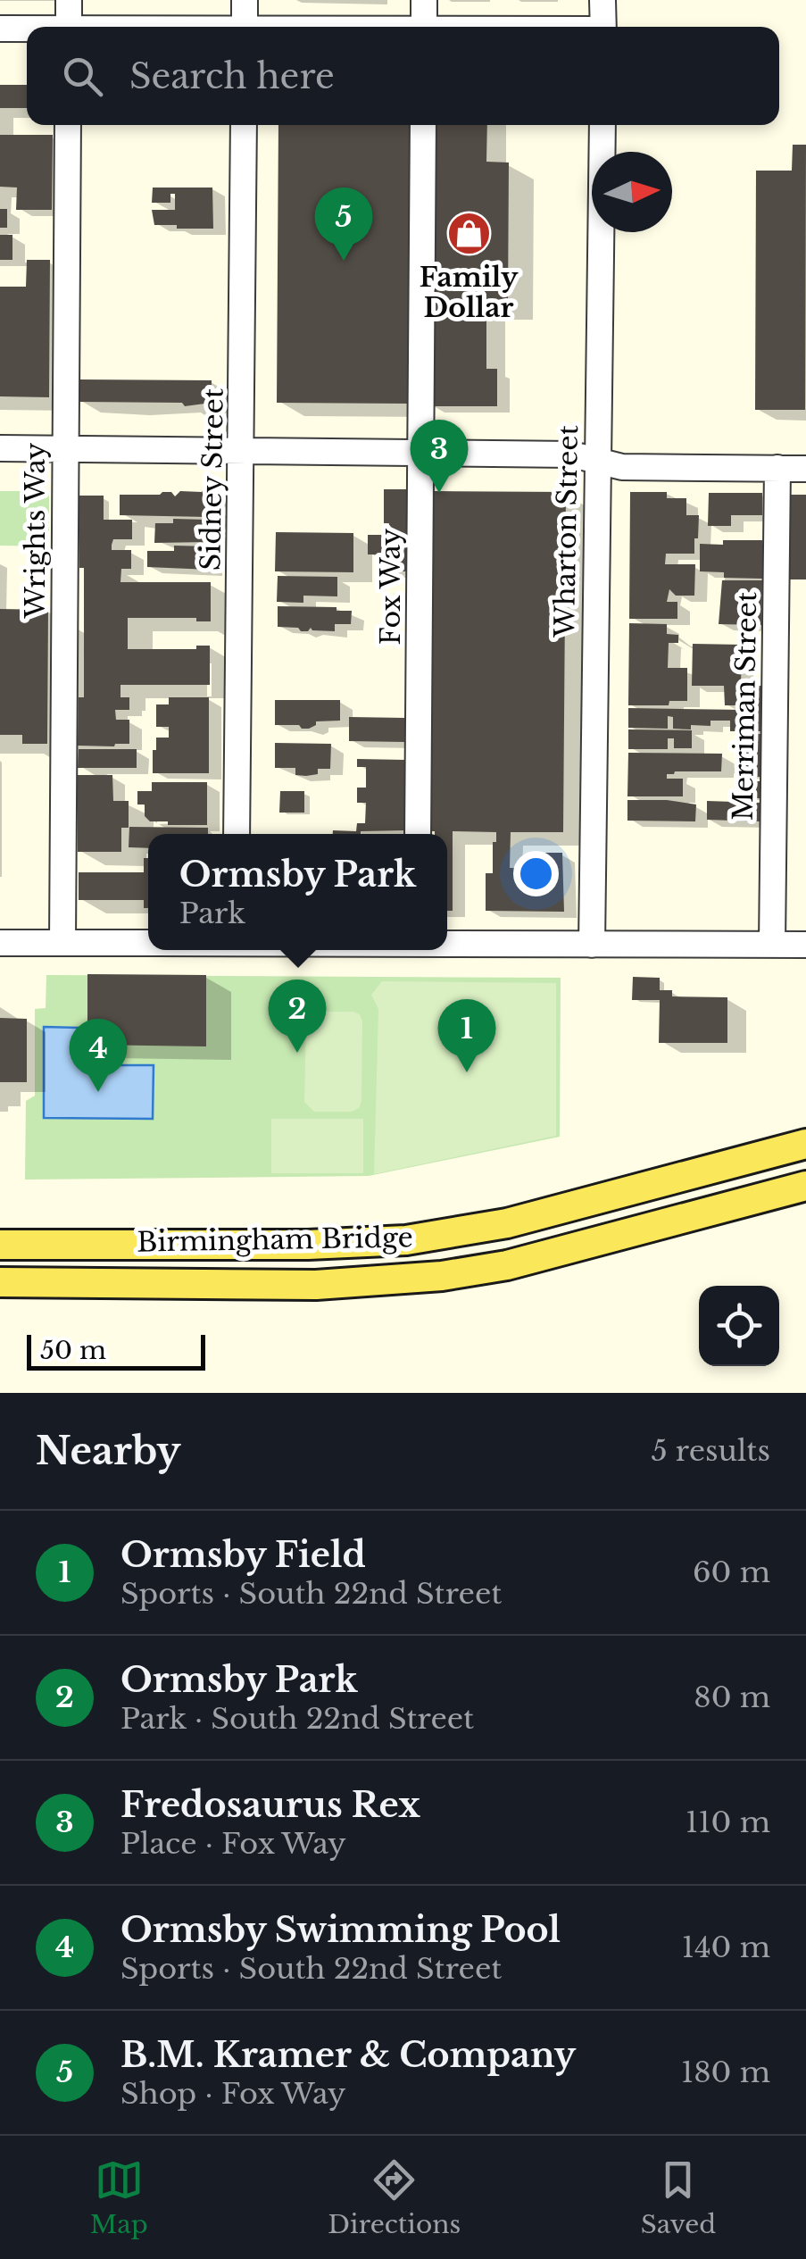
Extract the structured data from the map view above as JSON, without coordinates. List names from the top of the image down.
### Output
{
  "streets": {
    "main road": ["Birmingham Bridge"],
    "street": [
      "Sidney Street",
      "Wrights Way",
      "Wharton Street",
      "Fox Way",
      "Merriman Street"
    ]
  },
  "places": {
    "shop": ["Family Dollar"]
  },
  "scale_bar": "50 m",
  "north": "right",
  "page": {
    "search": "Search here",
    "pins": [
      "5",
      "3",
      "2",
      "1",
      "4"
    ],
    "popup": ["Ormsby Park", "Park"],
    "scale": "50 m",
    "heading": ["Nearby", "5 results"],
    "list": [
      {
        "mark": "1",
        "name": "Ormsby Field",
        "note": "Sports · South 22nd Street",
        "value": "60 m"
      },
      {
        "mark": "2",
        "name": "Ormsby Park",
        "note": "Park · South 22nd Street",
        "value": "80 m"
      },
      {
        "mark": "3",
        "name": "Fredosaurus Rex",
        "note": "Place · Fox Way",
        "value": "110 m"
      },
      {
        "mark": "4",
        "name": "Ormsby Swimming Pool",
        "note": "Sports · South 22nd Street",
        "value": "140 m"
      },
      {
        "mark": "5",
        "name": "B.M. Kramer & Company",
        "note": "Shop · Fox Way",
        "value": "180 m"
      }
    ],
    "nav": ["Map", "Directions", "Saved"]
  }
}
